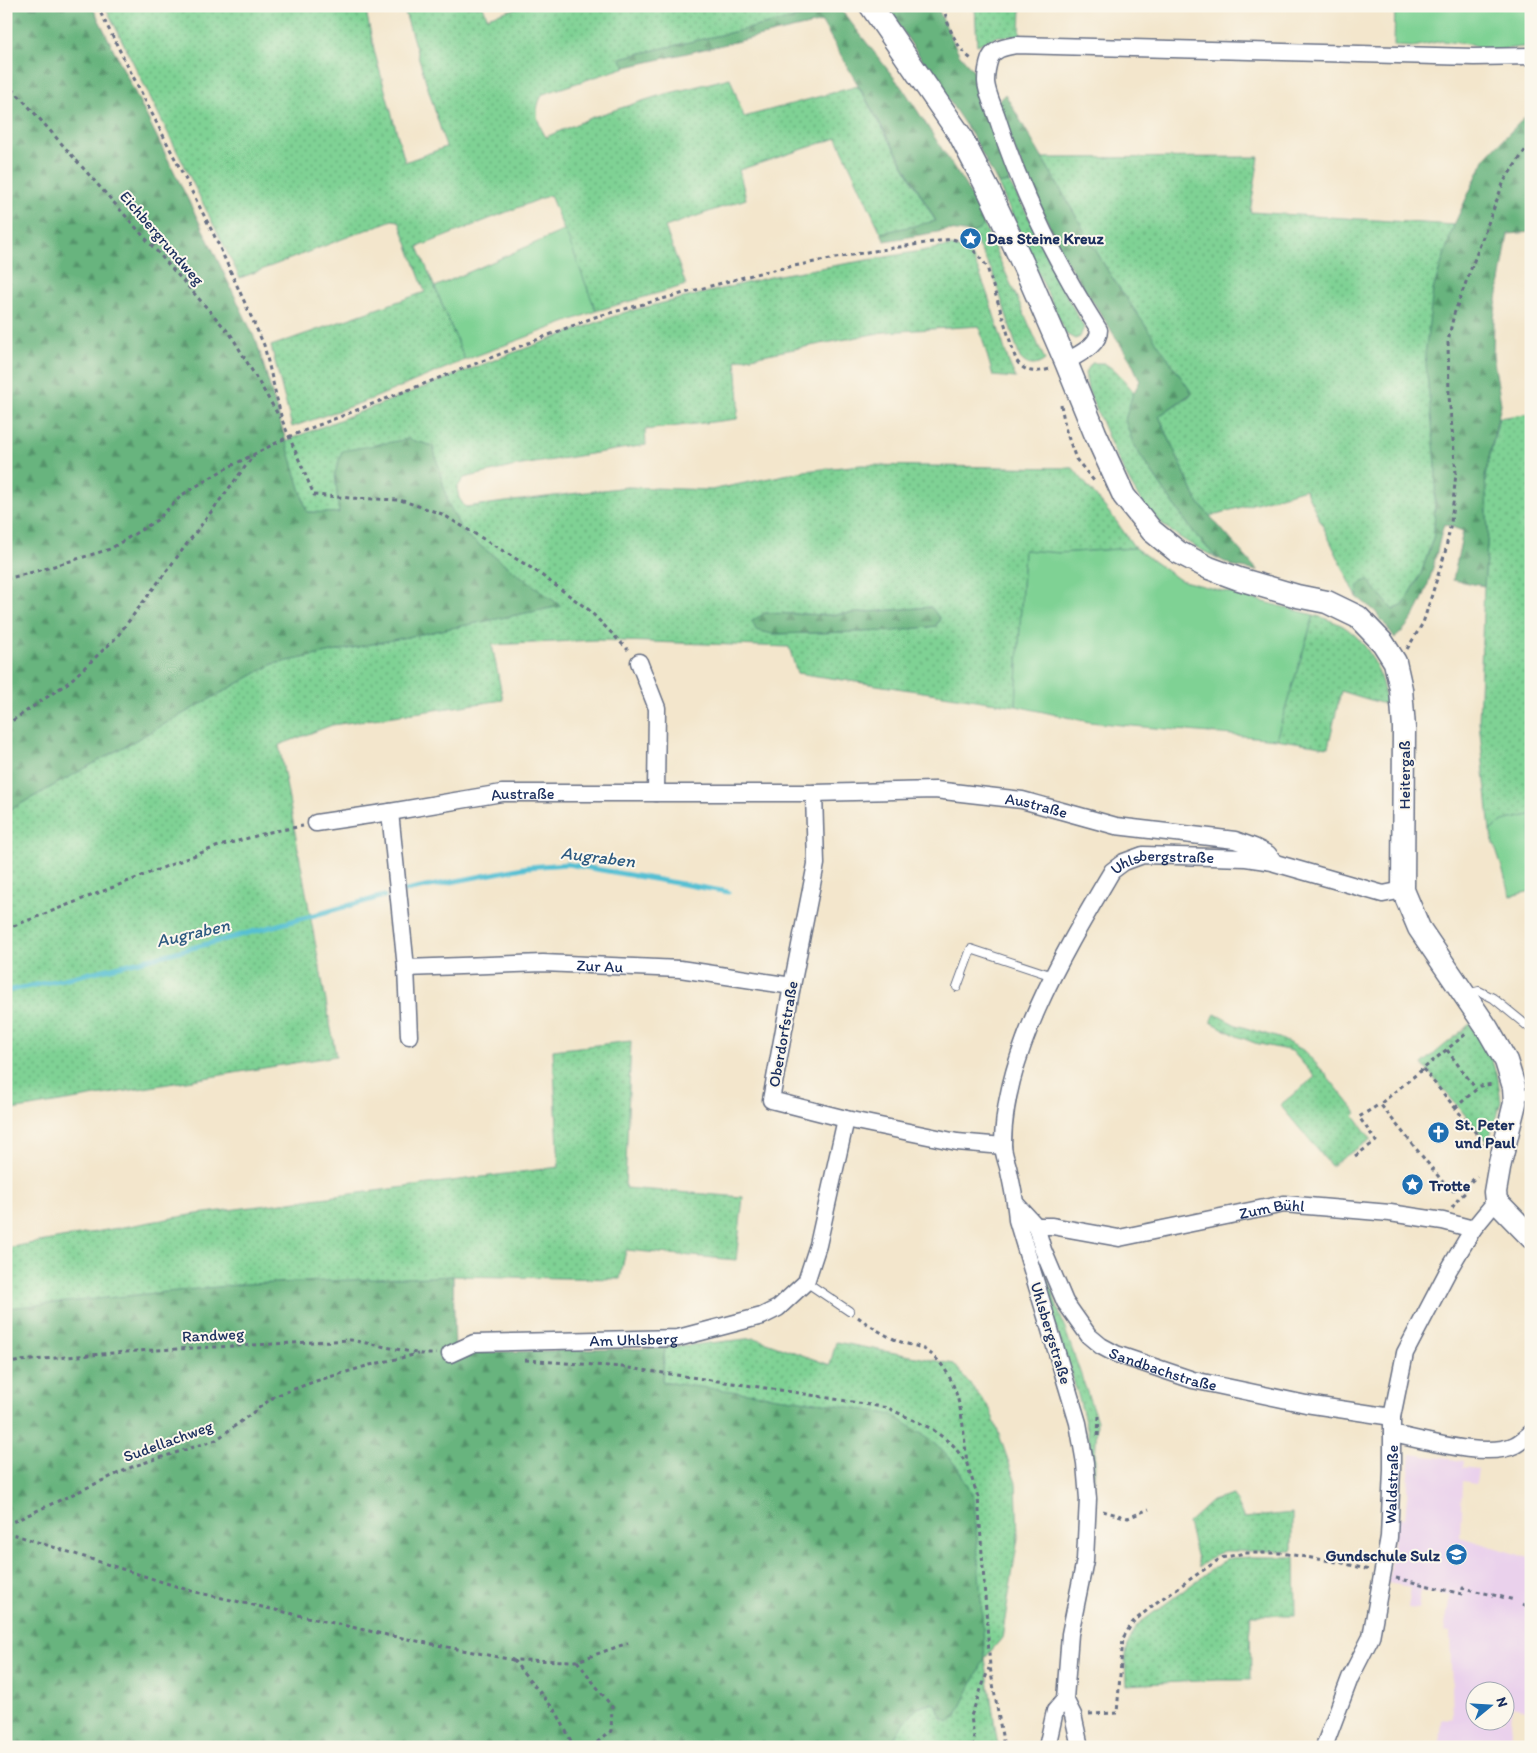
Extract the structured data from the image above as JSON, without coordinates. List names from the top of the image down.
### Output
{
  "streets": {
    "street": [
      "Heitergaß",
      "Austraße",
      "Uhlsbergstraße",
      "Zur Au",
      "Oberdorfstraße",
      "Zum Bühl",
      "Am Uhlsberg",
      "Sandbachstraße",
      "Waldstraße"
    ],
    "path": ["Eichbergrundweg", "Randweg", "Sudellachweg"]
  },
  "crossings": [
    ["Heitergaß", "Austraße"],
    ["Austraße", "Uhlsbergstraße"],
    ["Austraße", "Oberdorfstraße"],
    ["Uhlsbergstraße", "Oberdorfstraße"],
    ["Uhlsbergstraße", "Sandbachstraße"],
    ["Zur Au", "Oberdorfstraße"],
    ["Oberdorfstraße", "Am Uhlsberg"],
    ["Zum Bühl", "Sandbachstraße"],
    ["Zum Bühl", "Waldstraße"],
    ["Randweg", "Sudellachweg"],
    ["Sandbachstraße", "Waldstraße"]
  ],
  "water": ["Augraben"],
  "places": {
    "place": ["Das Steine Kreuz", "Trotte"],
    "church": ["St. Peter und Paul"],
    "school or university": ["Gundschule Sulz"]
  },
  "north": "right"
}
